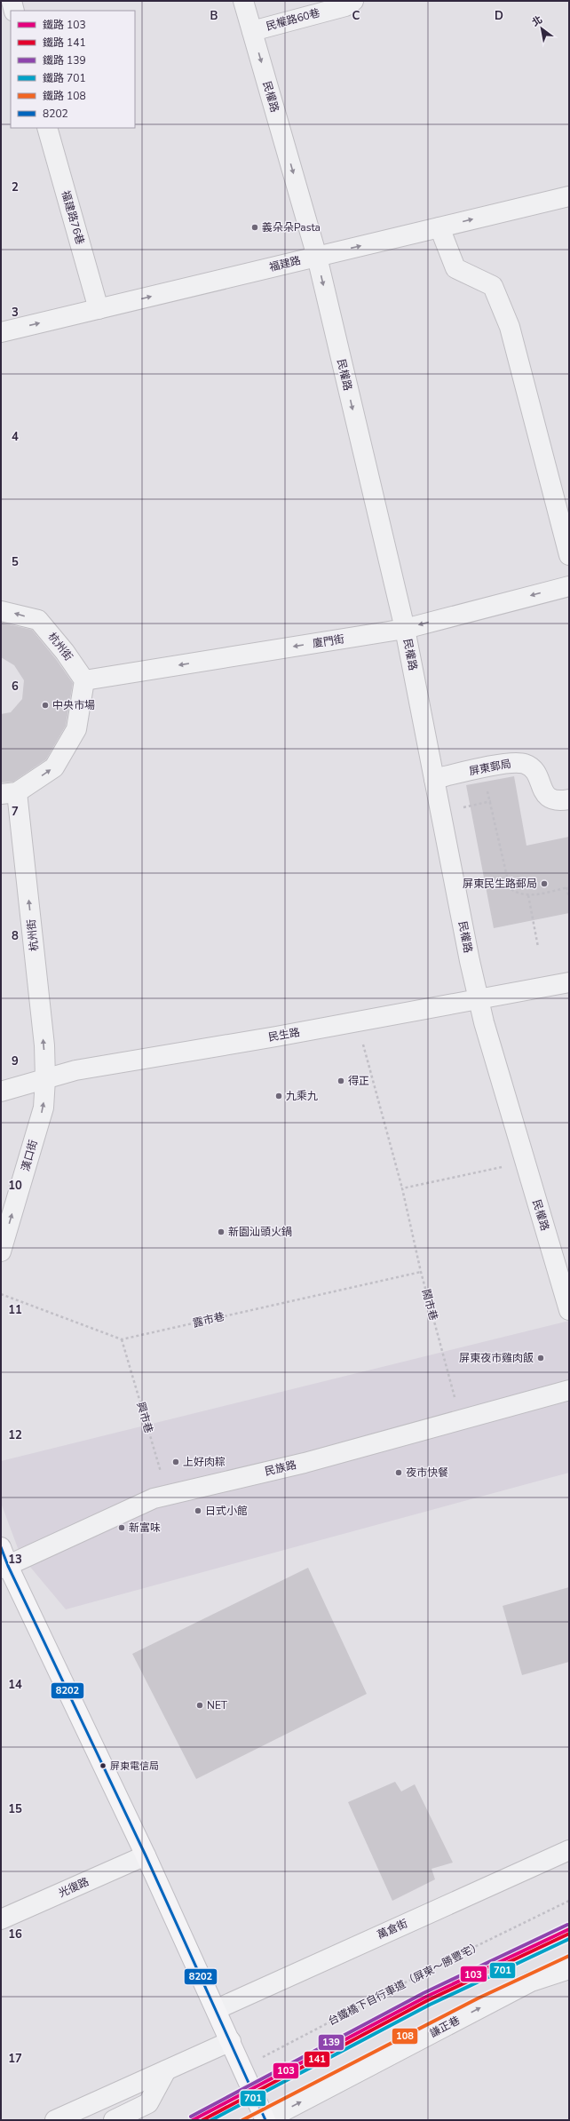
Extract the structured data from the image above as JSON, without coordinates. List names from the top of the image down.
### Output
{
  "streets": {
    "street": [
      "民權路60巷",
      "民權路",
      "福建路76巷",
      "福建路",
      "廈門街",
      "杭州街",
      "屏東郵局",
      "民生路",
      "漢口街",
      "民族路",
      "光復路",
      "萬倉街",
      "謙正巷"
    ],
    "path": [
      "鬧市巷",
      "露市巷",
      "興市巷",
      "台鐵橋下自行車道（屏東～勝豐宅）"
    ]
  },
  "crossings": [
    ["民權路60巷", "民權路"],
    ["民權路", "福建路"],
    ["民權路", "廈門街"],
    ["民權路", "屏東郵局"],
    ["民權路", "民生路"],
    ["福建路76巷", "福建路"],
    ["廈門街", "杭州街"],
    ["杭州街", "民生路"],
    ["杭州街", "漢口街"],
    ["民生路", "漢口街"],
    ["民生路", "鬧市巷"],
    ["鬧市巷", "露市巷"],
    ["鬧市巷", "民族路"],
    ["露市巷", "興市巷"],
    ["興市巷", "民族路"]
  ],
  "one_way": [
    "福建路",
    "廈門街",
    "杭州街",
    "漢口街",
    "謙正巷"
  ],
  "places": [
    "義朵朵Pasta",
    "中央市場",
    "屏東民生路郵局",
    "得正",
    "九乘九",
    "新園汕頭火鍋",
    "屏東夜市雞肉飯",
    "上好肉粽",
    "夜市快餐",
    "日式小館",
    "新富味",
    "NET",
    "屏東電信局"
  ],
  "lines": [
    "transit line 8202",
    "rail line 139",
    "rail line 103",
    "rail line 141",
    "rail line 701",
    "rail line 108"
  ],
  "legend": [
    "鐵路 103",
    "鐵路 141",
    "鐵路 139",
    "鐵路 701",
    "鐵路 108",
    "8202"
  ],
  "north": "top left",
  "grid": {
    "columns": ["B", "C", "D"],
    "rows": [
      "2",
      "3",
      "4",
      "5",
      "6",
      "7",
      "8",
      "9",
      "10",
      "11",
      "12",
      "13",
      "14",
      "15",
      "16",
      "17"
    ]
  }
}
